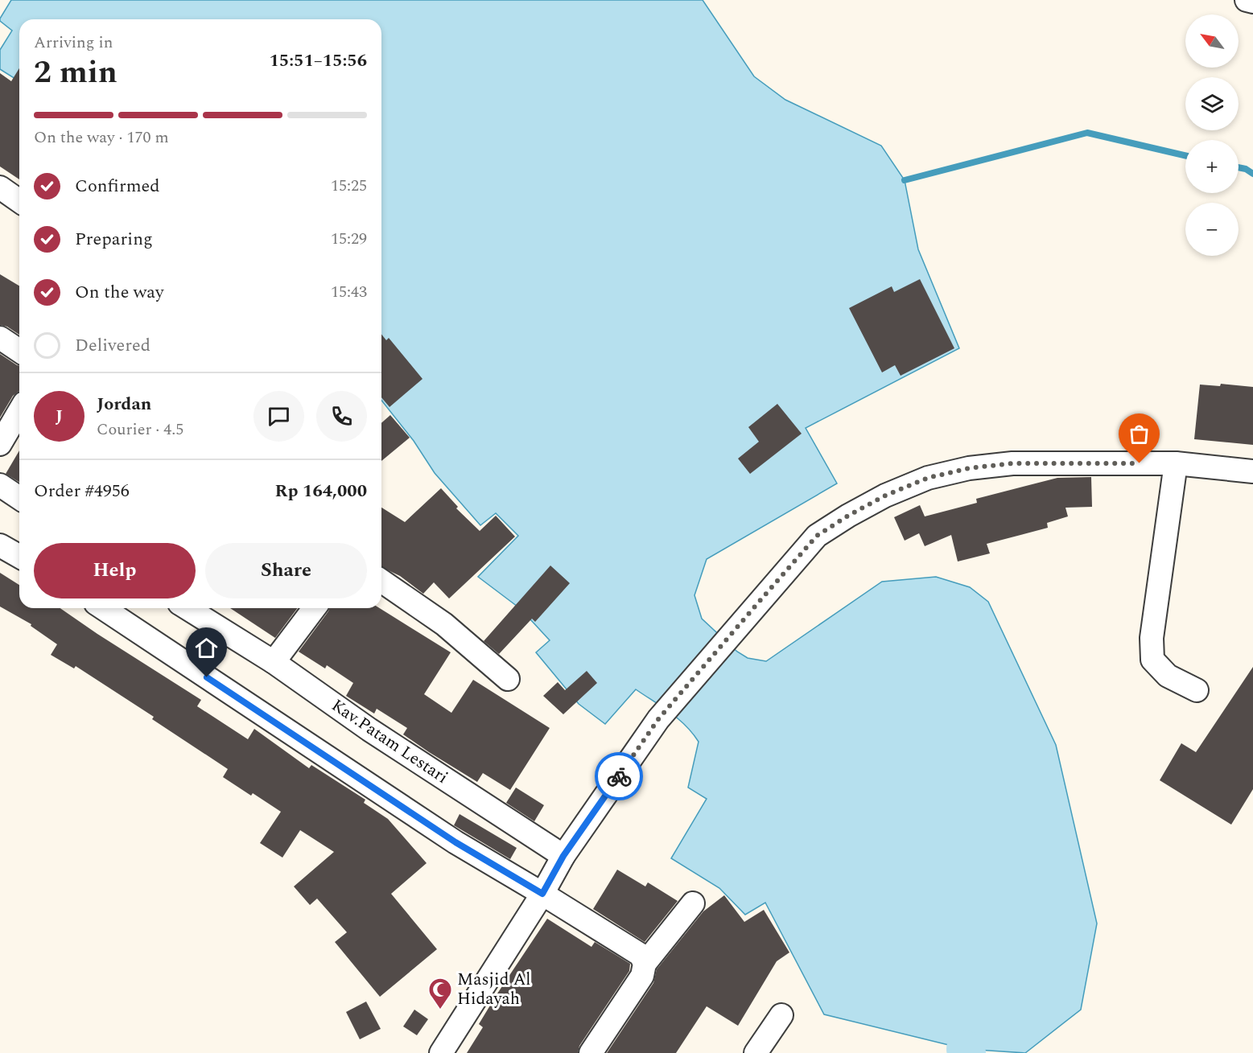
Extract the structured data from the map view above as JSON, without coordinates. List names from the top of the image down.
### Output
{
  "streets": {
    "street": ["Kav.Patam Lestari"]
  },
  "places": {
    "mosque": ["Masjid Al Hidayah"]
  },
  "north": "top left",
  "page": {
    "map_buttons": ["+", "−"],
    "heading": ["2 min", "Arriving in", "15:51–15:56"],
    "panel": [
      "Jordan",
      "Courier · 4.5",
      "Order #4956",
      "Rp 164,000"
    ],
    "bar": "On the way · 170 m",
    "list": [
      ["Confirmed", "15:25"],
      ["Preparing", "15:29"],
      ["On the way", "15:43"],
      "Delivered"
    ],
    "round": "J",
    "buttons": ["Help", "Share"]
  }
}
